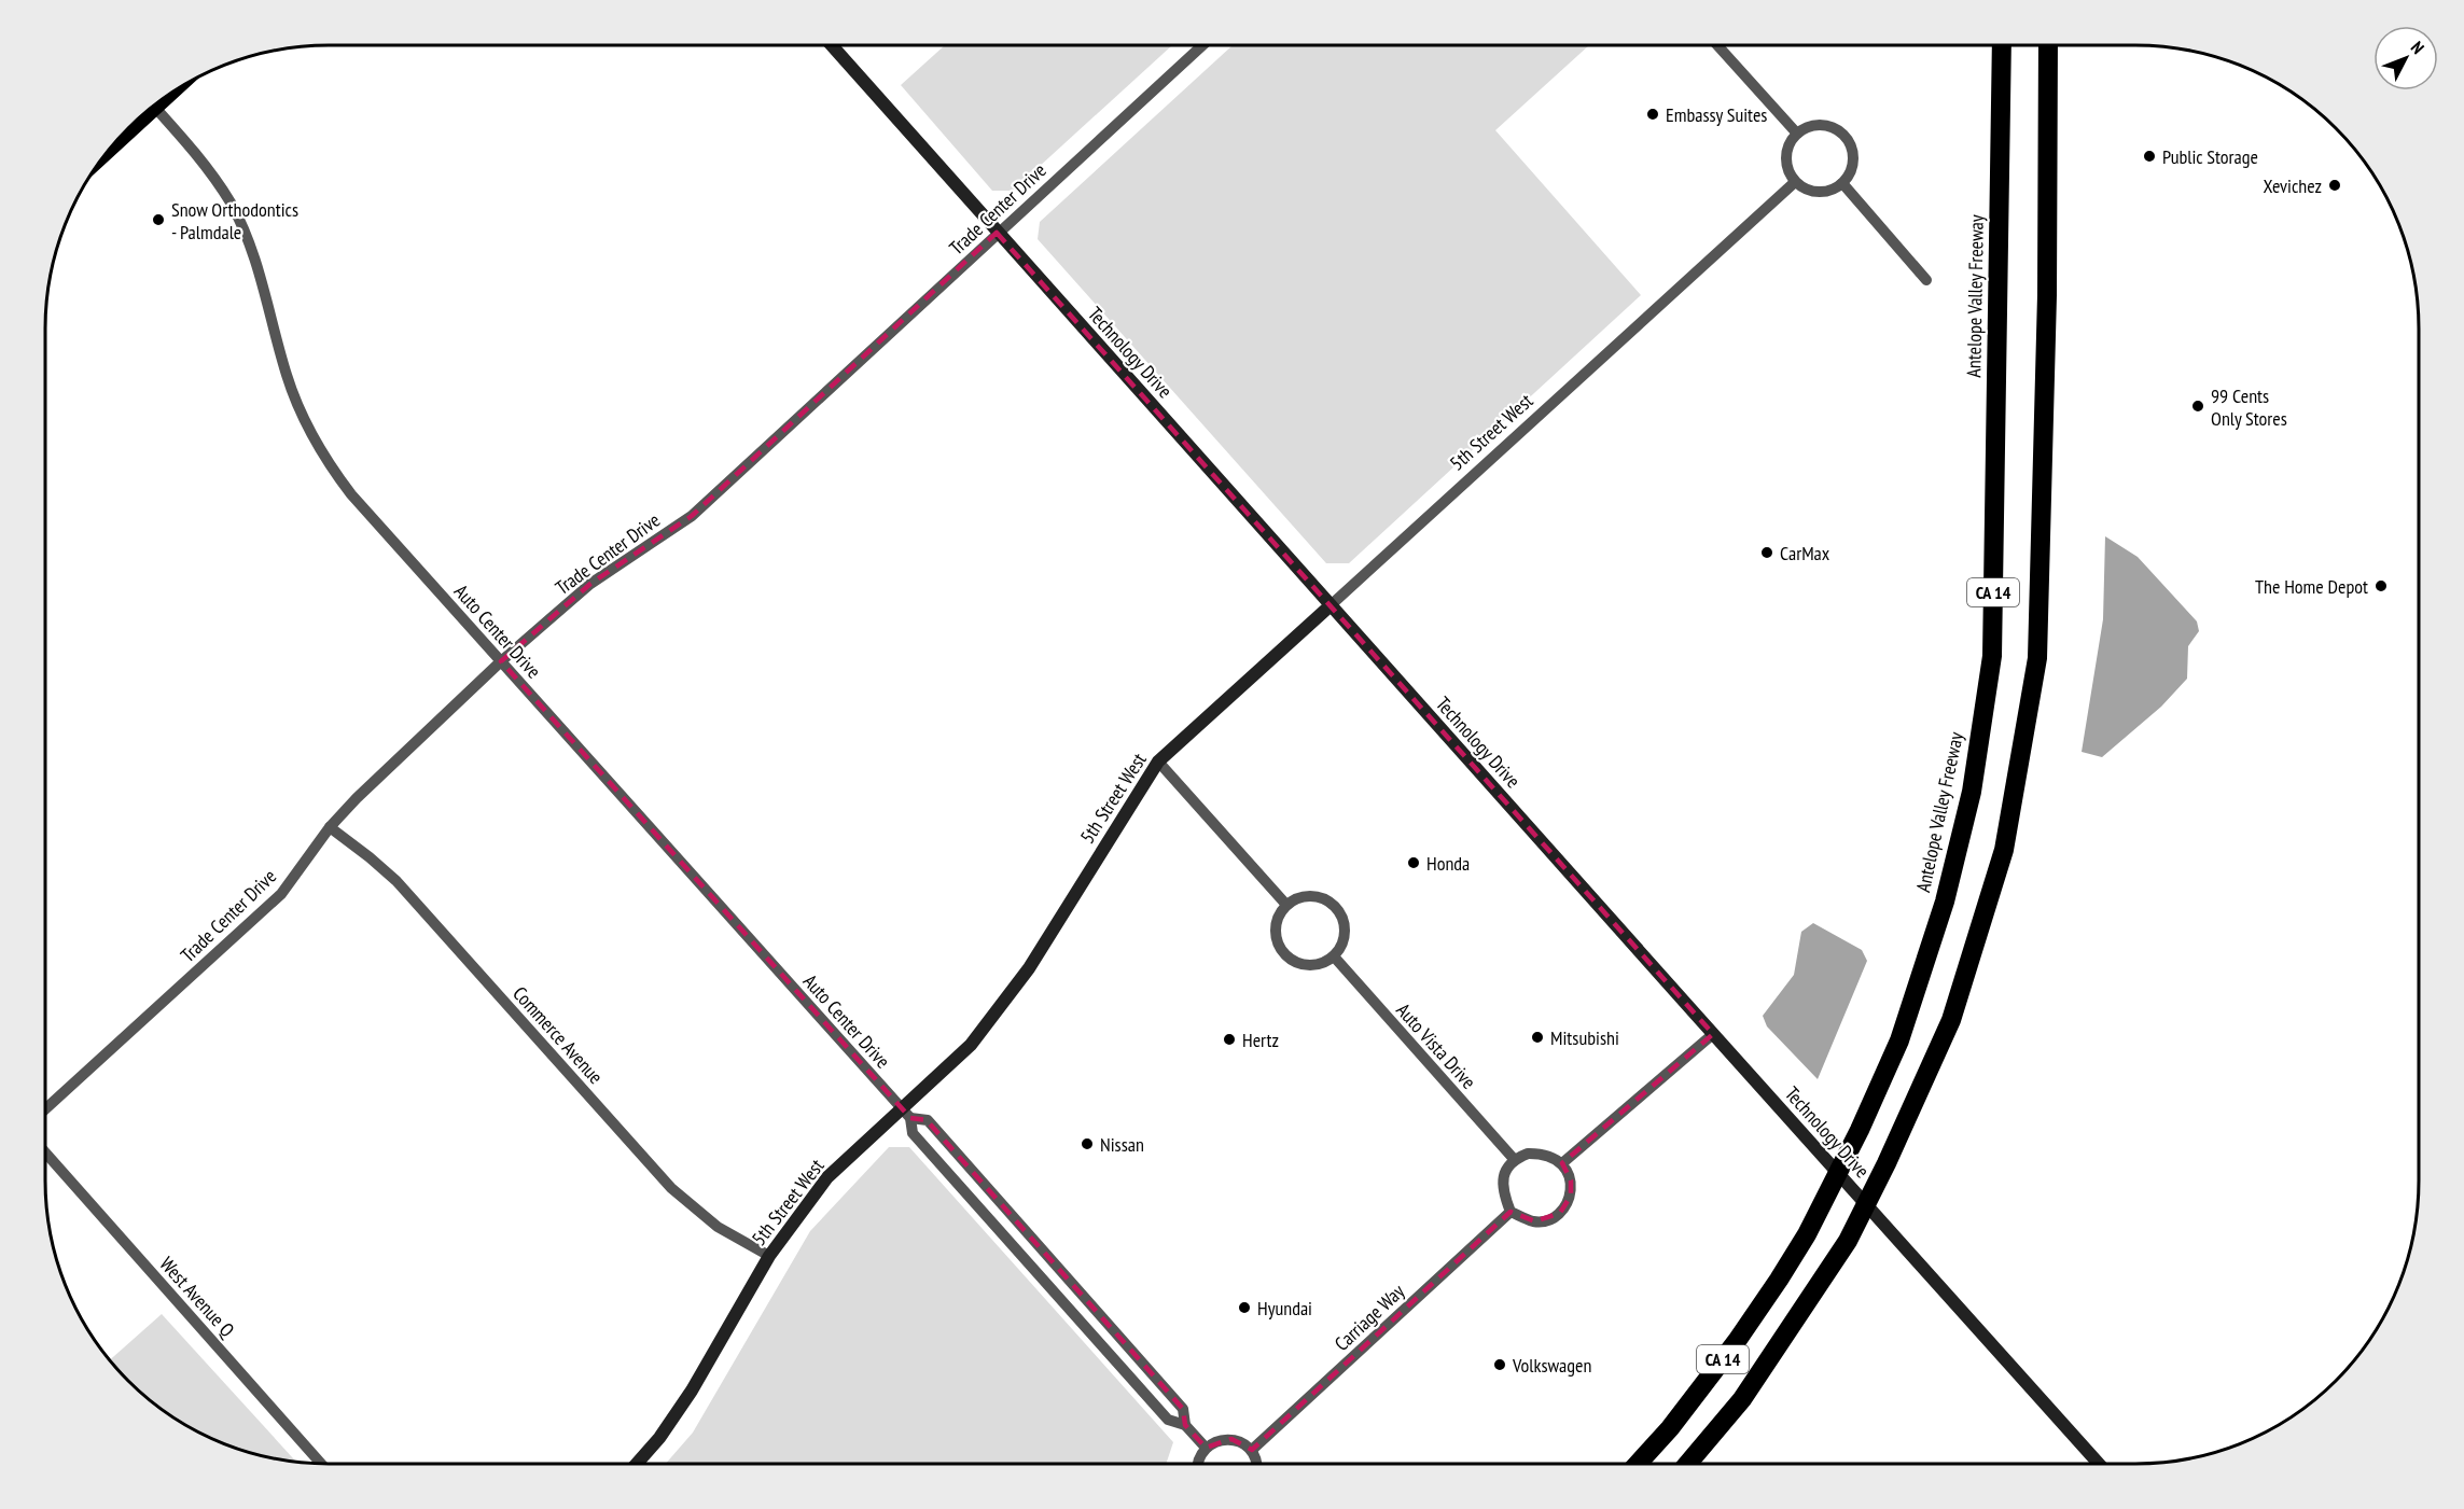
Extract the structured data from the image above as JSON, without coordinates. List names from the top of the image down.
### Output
{
  "streets": {
    "highway": ["Antelope Valley Freeway", "CA 14"],
    "main road": ["Technology Drive", "5th Street West"],
    "street": [
      "Trade Center Drive",
      "Auto Center Drive",
      "Commerce Avenue",
      "Auto Vista Drive",
      "West Avenue Q",
      "Carriage Way"
    ]
  },
  "crossings": [
    ["Trade Center Drive", "Technology Drive"],
    ["Trade Center Drive", "Auto Center Drive"],
    ["Trade Center Drive", "Commerce Avenue"],
    ["Technology Drive", "5th Street West"],
    ["5th Street West", "Auto Center Drive"],
    ["5th Street West", "Commerce Avenue"],
    ["Auto Vista Drive", "Carriage Way"]
  ],
  "places": [
    "Embassy Suites",
    "Public Storage",
    "Xevichez",
    "Snow Orthodontics - Palmdale",
    "99 Cents Only Stores",
    "CarMax",
    "The Home Depot",
    "Honda",
    "Mitsubishi",
    "Hertz",
    "Nissan",
    "Hyundai",
    "Volkswagen"
  ],
  "north": "top right"
}
